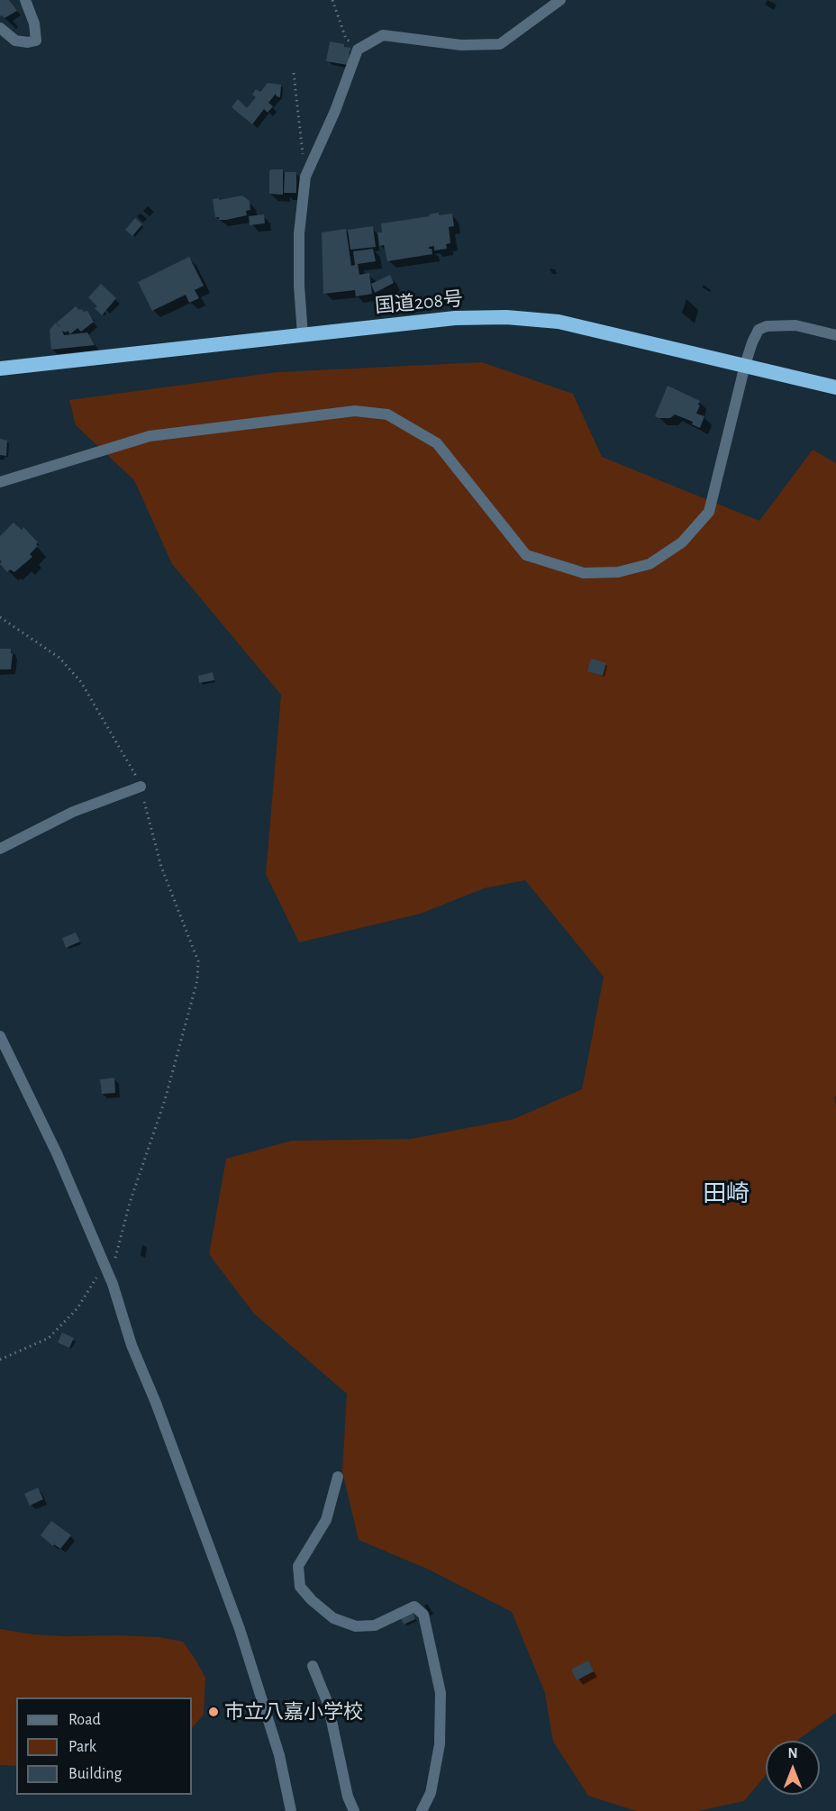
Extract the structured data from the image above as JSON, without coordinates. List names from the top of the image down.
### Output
{
  "streets": {
    "highway": ["国道208号"]
  },
  "districts": ["田崎"],
  "places": ["市立八嘉小学校"],
  "legend": ["Road", "Park", "Building"],
  "north": "top"
}
